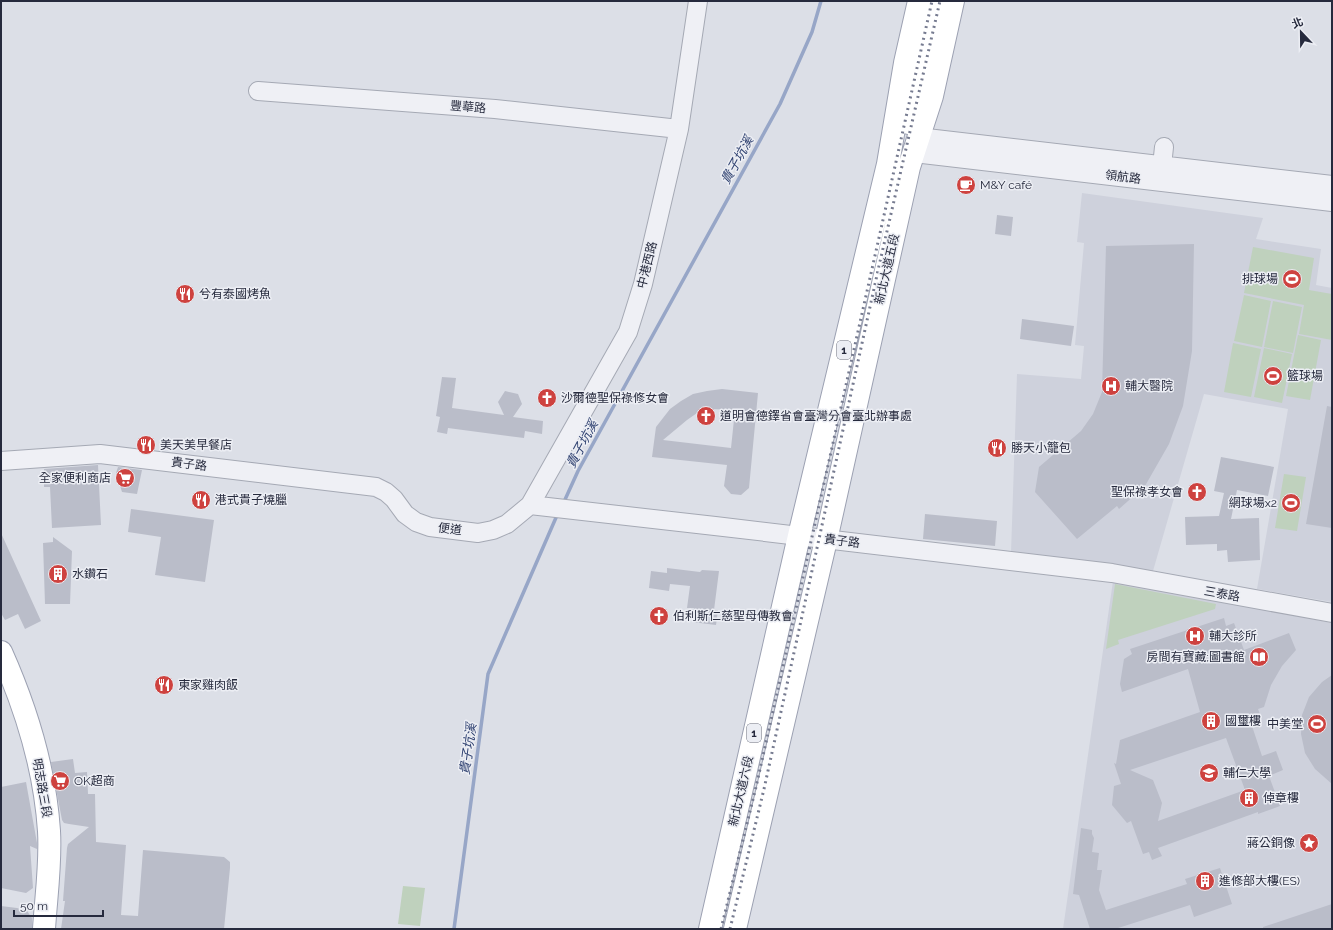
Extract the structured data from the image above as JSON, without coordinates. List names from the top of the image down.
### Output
{
  "streets": {
    "main road": [
      "新北大道五段",
      "1",
      "明志路三段",
      "新北大道六段"
    ],
    "street": [
      "豐華路",
      "領航路",
      "中港西路",
      "貴子路",
      "便道",
      "三泰路"
    ]
  },
  "crossings": [
    ["豐華路", "中港西路"],
    ["領航路", "新北大道五段"],
    ["中港西路", "貴子路"],
    ["中港西路", "便道"],
    ["新北大道五段", "1"],
    ["新北大道五段", "貴子路"],
    ["新北大道五段", "新北大道六段"],
    ["1", "貴子路"],
    ["貴子路", "便道"],
    ["貴子路", "三泰路"],
    ["貴子路", "新北大道六段"]
  ],
  "water": ["貴子坑溪"],
  "places": {
    "cafe": ["M&Y café"],
    "sports": [
      "排球場",
      "籃球場",
      "網球場x2",
      "中美堂"
    ],
    "restaurant": [
      "兮有泰國烤魚",
      "美天美早餐店",
      "勝天小籠包",
      "港式貴子燒臘",
      "東家雞肉飯"
    ],
    "hospital": ["輔大醫院", "輔大診所"],
    "church": [
      "沙爾德聖保祿修女會",
      "道明會德鐸省會臺灣分會臺北辦事處",
      "聖保祿孝女會",
      "伯利斯仁慈聖母傳教會"
    ],
    "supermarket": ["全家便利商店", "OK超商"],
    "building": [
      "水鑽石",
      "國璽樓",
      "倬章樓",
      "進修部大樓(ES)"
    ],
    "library": ["房間有寶藏;圖書館"],
    "school or university": ["輔仁大學"],
    "place": ["蔣公銅像"]
  },
  "scale_bar": "50 m",
  "north": "top"
}
